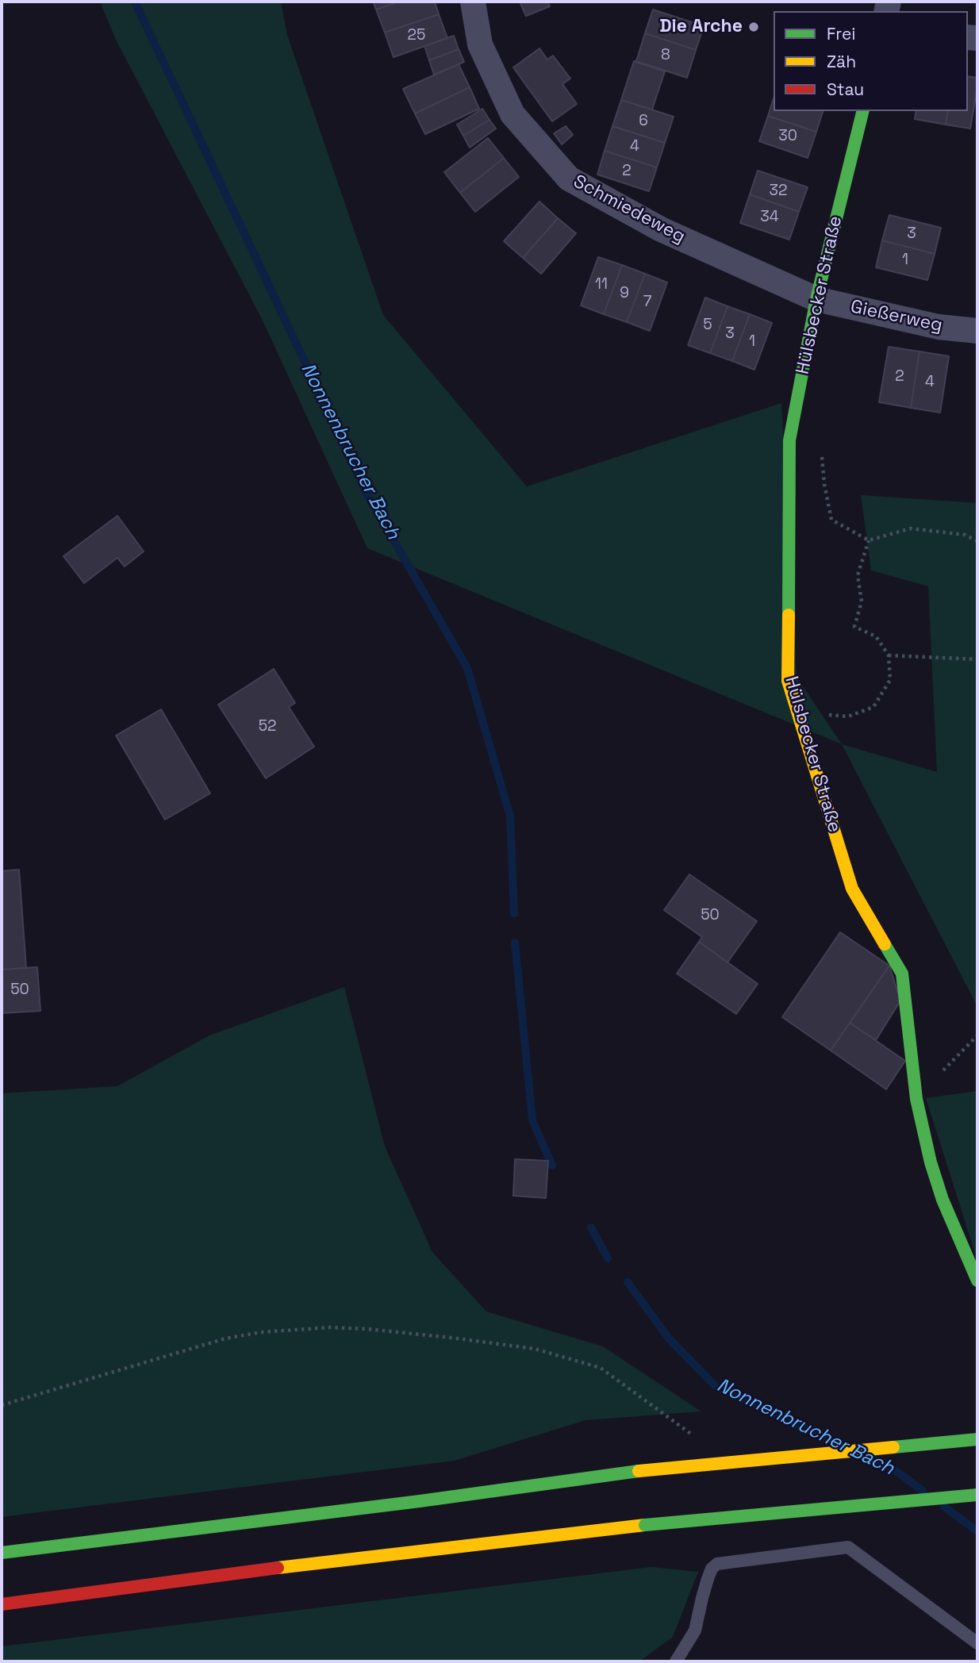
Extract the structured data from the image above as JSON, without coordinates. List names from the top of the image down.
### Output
{
  "streets": {
    "main road": ["Hülsbecker Straße"],
    "street": ["Schmiedeweg", "Gießerweg"]
  },
  "crossings": [
    ["Schmiedeweg", "Hülsbecker Straße"],
    ["Schmiedeweg", "Gießerweg"],
    ["Hülsbecker Straße", "Gießerweg"]
  ],
  "water": ["Nonnenbrucher Bach"],
  "places": ["Die Arche"],
  "house_numbers": [
    "25",
    "8",
    "6",
    "30",
    "4",
    "2",
    "32",
    "34",
    "3",
    "1",
    "11",
    "9",
    "7",
    "5",
    "3",
    "1",
    "2",
    "4",
    "52",
    "50",
    "50"
  ],
  "legend": ["Frei", "Zäh", "Stau"]
}
